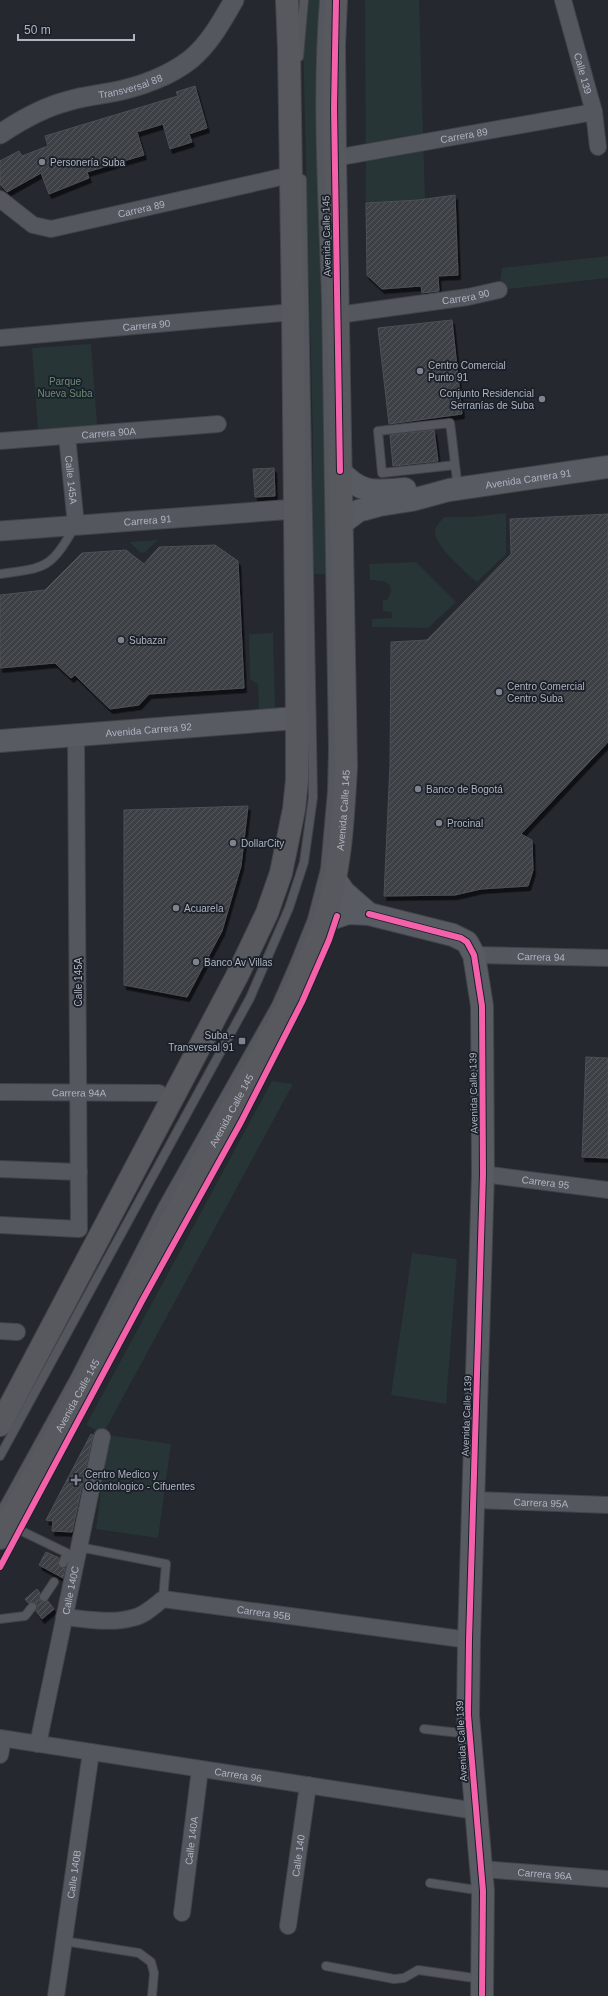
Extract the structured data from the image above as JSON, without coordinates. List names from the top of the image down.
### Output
{
  "streets": {
    "main road": [
      "Avenida Calle 145",
      "Avenida Carrera 91",
      "Avenida Carrera 92",
      "Avenida Calle 139"
    ],
    "street": [
      "Calle 139",
      "Transversal 88",
      "Carrera 89",
      "Carrera 90",
      "Carrera 90A",
      "Calle 145A",
      "Carrera 91",
      "Carrera 94",
      "Carrera 94A",
      "Carrera 95",
      "Carrera 95A",
      "Calle 140C",
      "Carrera 95B",
      "Carrera 96",
      "Calle 140A",
      "Calle 140",
      "Calle 140B",
      "Carrera 96A"
    ]
  },
  "crossings": [
    ["Calle 139", "Carrera 89"],
    ["Carrera 89", "Avenida Calle 145"],
    ["Avenida Calle 145", "Carrera 90"],
    ["Avenida Calle 145", "Avenida Carrera 91"],
    ["Avenida Calle 145", "Avenida Calle 139"],
    ["Carrera 90A", "Calle 145A"],
    ["Calle 145A", "Carrera 91"],
    ["Calle 145A", "Avenida Carrera 92"],
    ["Calle 145A", "Carrera 94A"],
    ["Carrera 94", "Avenida Calle 139"],
    ["Avenida Calle 139", "Carrera 95"],
    ["Avenida Calle 139", "Carrera 95A"],
    ["Avenida Calle 139", "Carrera 95B"],
    ["Avenida Calle 139", "Carrera 96"],
    ["Avenida Calle 139", "Carrera 96A"],
    ["Calle 140C", "Carrera 96"],
    ["Carrera 96", "Calle 140A"],
    ["Carrera 96", "Calle 140"],
    ["Carrera 96", "Calle 140B"]
  ],
  "parks": ["Parque Nueva Suba"],
  "places": {
    "other": [
      "Personería Suba",
      "Centro Comercial Punto 91",
      "Conjunto Residencial Serranías de Suba",
      "Subazar",
      "Centro Comercial Centro Suba",
      "Banco de Bogotá",
      "Procinal",
      "DollarCity",
      "Acuarela",
      "Banco Av Villas"
    ],
    "transit": ["Suba - Transversal 91"],
    "health": ["Centro Medico y Odontologico - Cifuentes"]
  },
  "scale_bar": "50 m"
}
